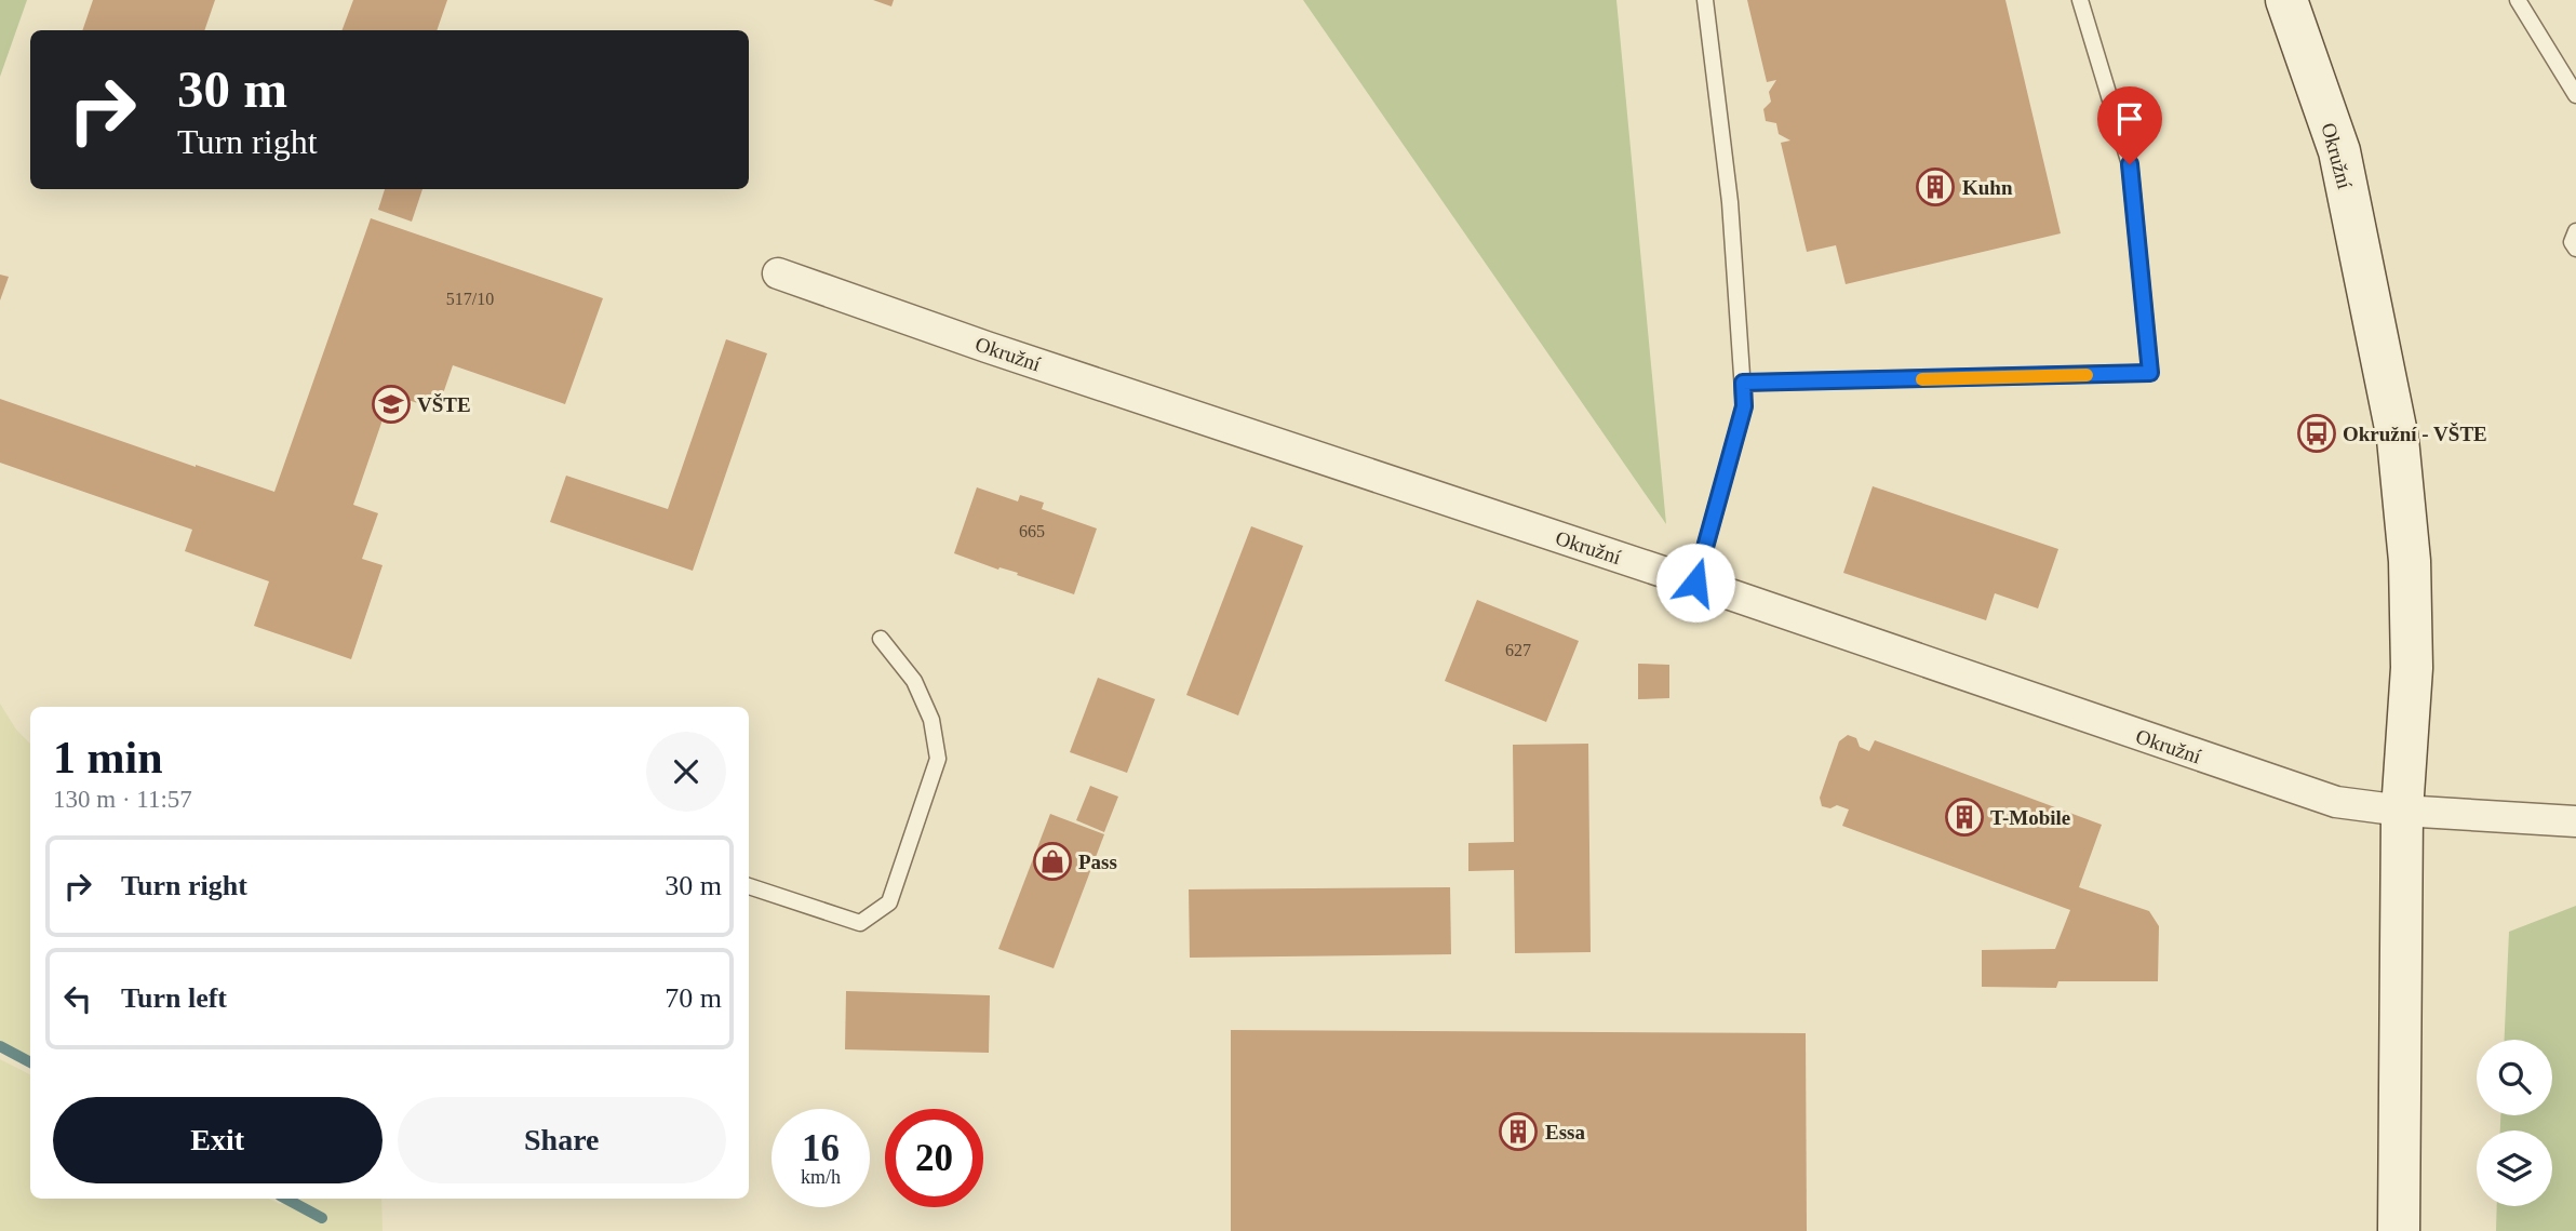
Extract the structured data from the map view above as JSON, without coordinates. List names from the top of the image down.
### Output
{
  "streets": {
    "main road": ["Okružní"]
  },
  "places": {
    "building": ["Kuhn", "T-Mobile", "Essa"],
    "school or university": ["VŠTE"],
    "bus stop": ["Okružní - VŠTE"],
    "shop": ["Pass"]
  },
  "house_numbers": ["517/10", "665", "627"],
  "page": {
    "turn": ["30 m", "Turn right"],
    "heading": ["1 min", "130 m · 11:57"],
    "list": [
      {
        "name": "Turn right",
        "value": "30 m"
      },
      {
        "name": "Turn left",
        "value": "70 m"
      }
    ],
    "buttons": ["Exit", "Share"],
    "speed": "16 km/h",
    "limit": "20"
  }
}
